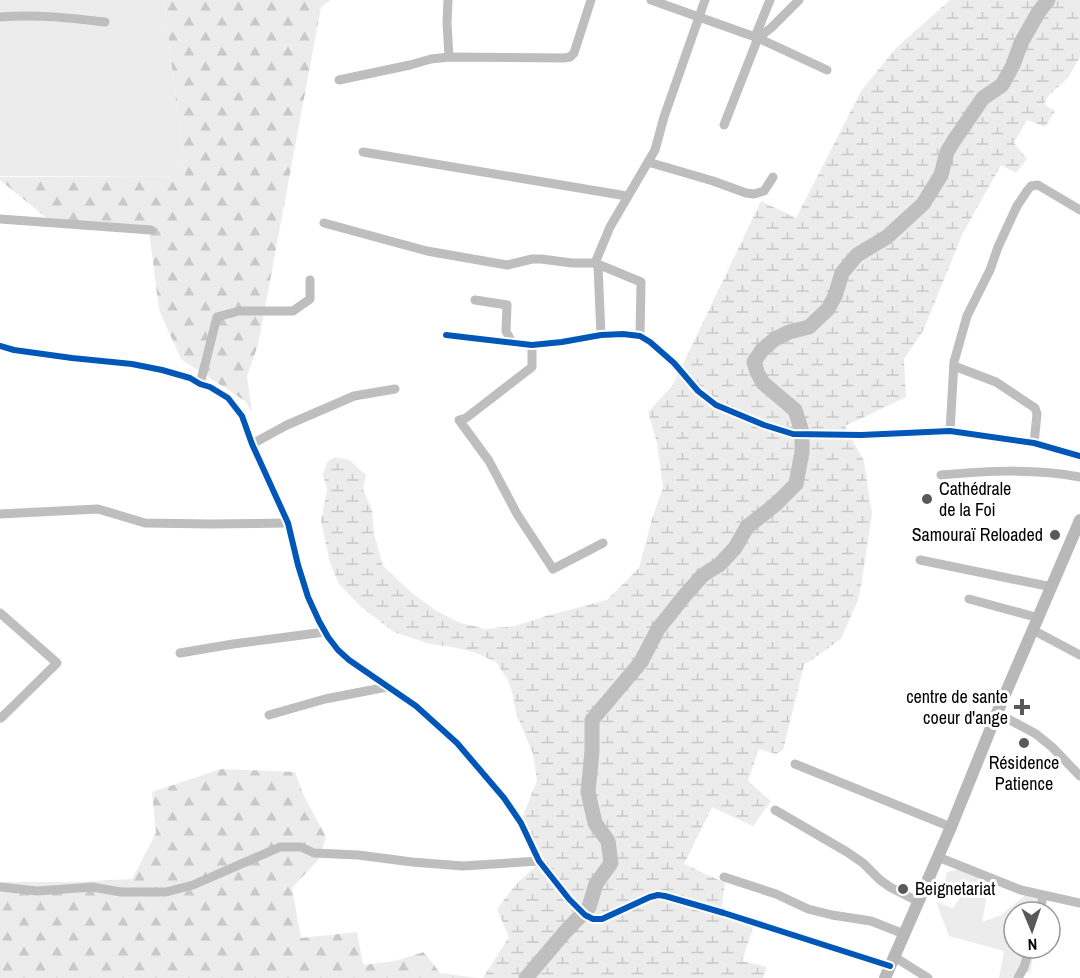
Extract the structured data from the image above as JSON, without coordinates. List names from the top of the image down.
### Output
{
  "places": {
    "other": [
      "Cathédrale de la Foi",
      "Samouraï Reloaded",
      "Résidence Patience",
      "Beignetariat"
    ],
    "health": ["centre de sante coeur d'ange"]
  },
  "north": "bottom"
}
